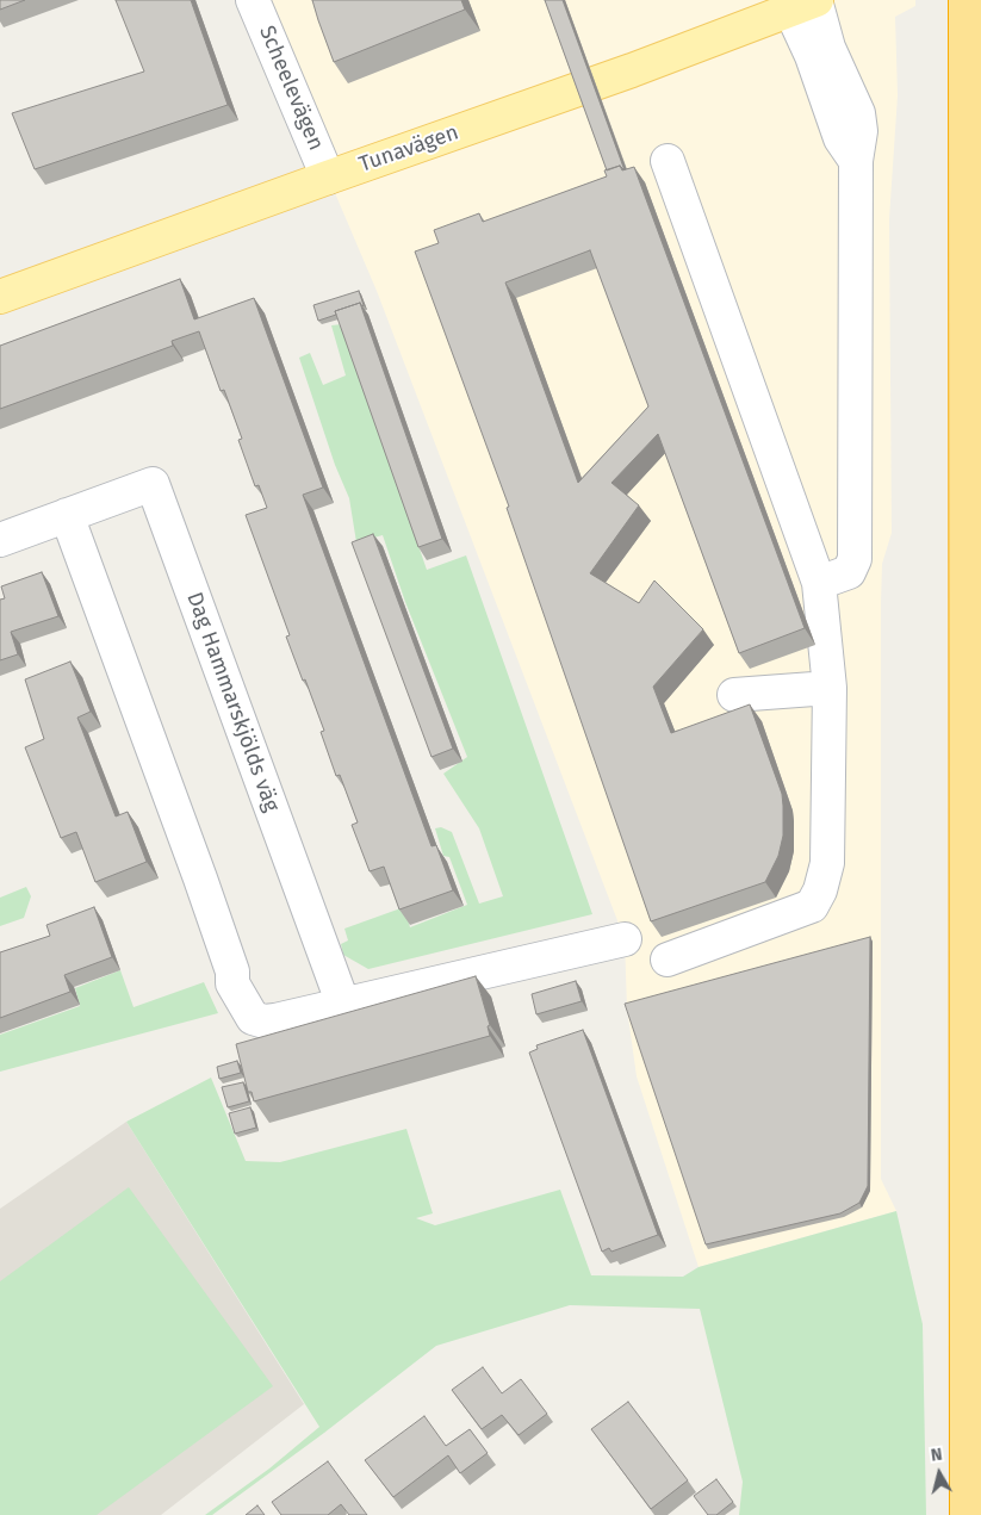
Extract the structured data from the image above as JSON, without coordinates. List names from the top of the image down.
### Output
{
  "streets": {
    "main road": ["Tunavägen"],
    "street": ["Scheelevägen", "Dag Hammarskjölds väg"]
  },
  "crossings": [
    ["Scheelevägen", "Tunavägen"]
  ],
  "north": "top"
}
